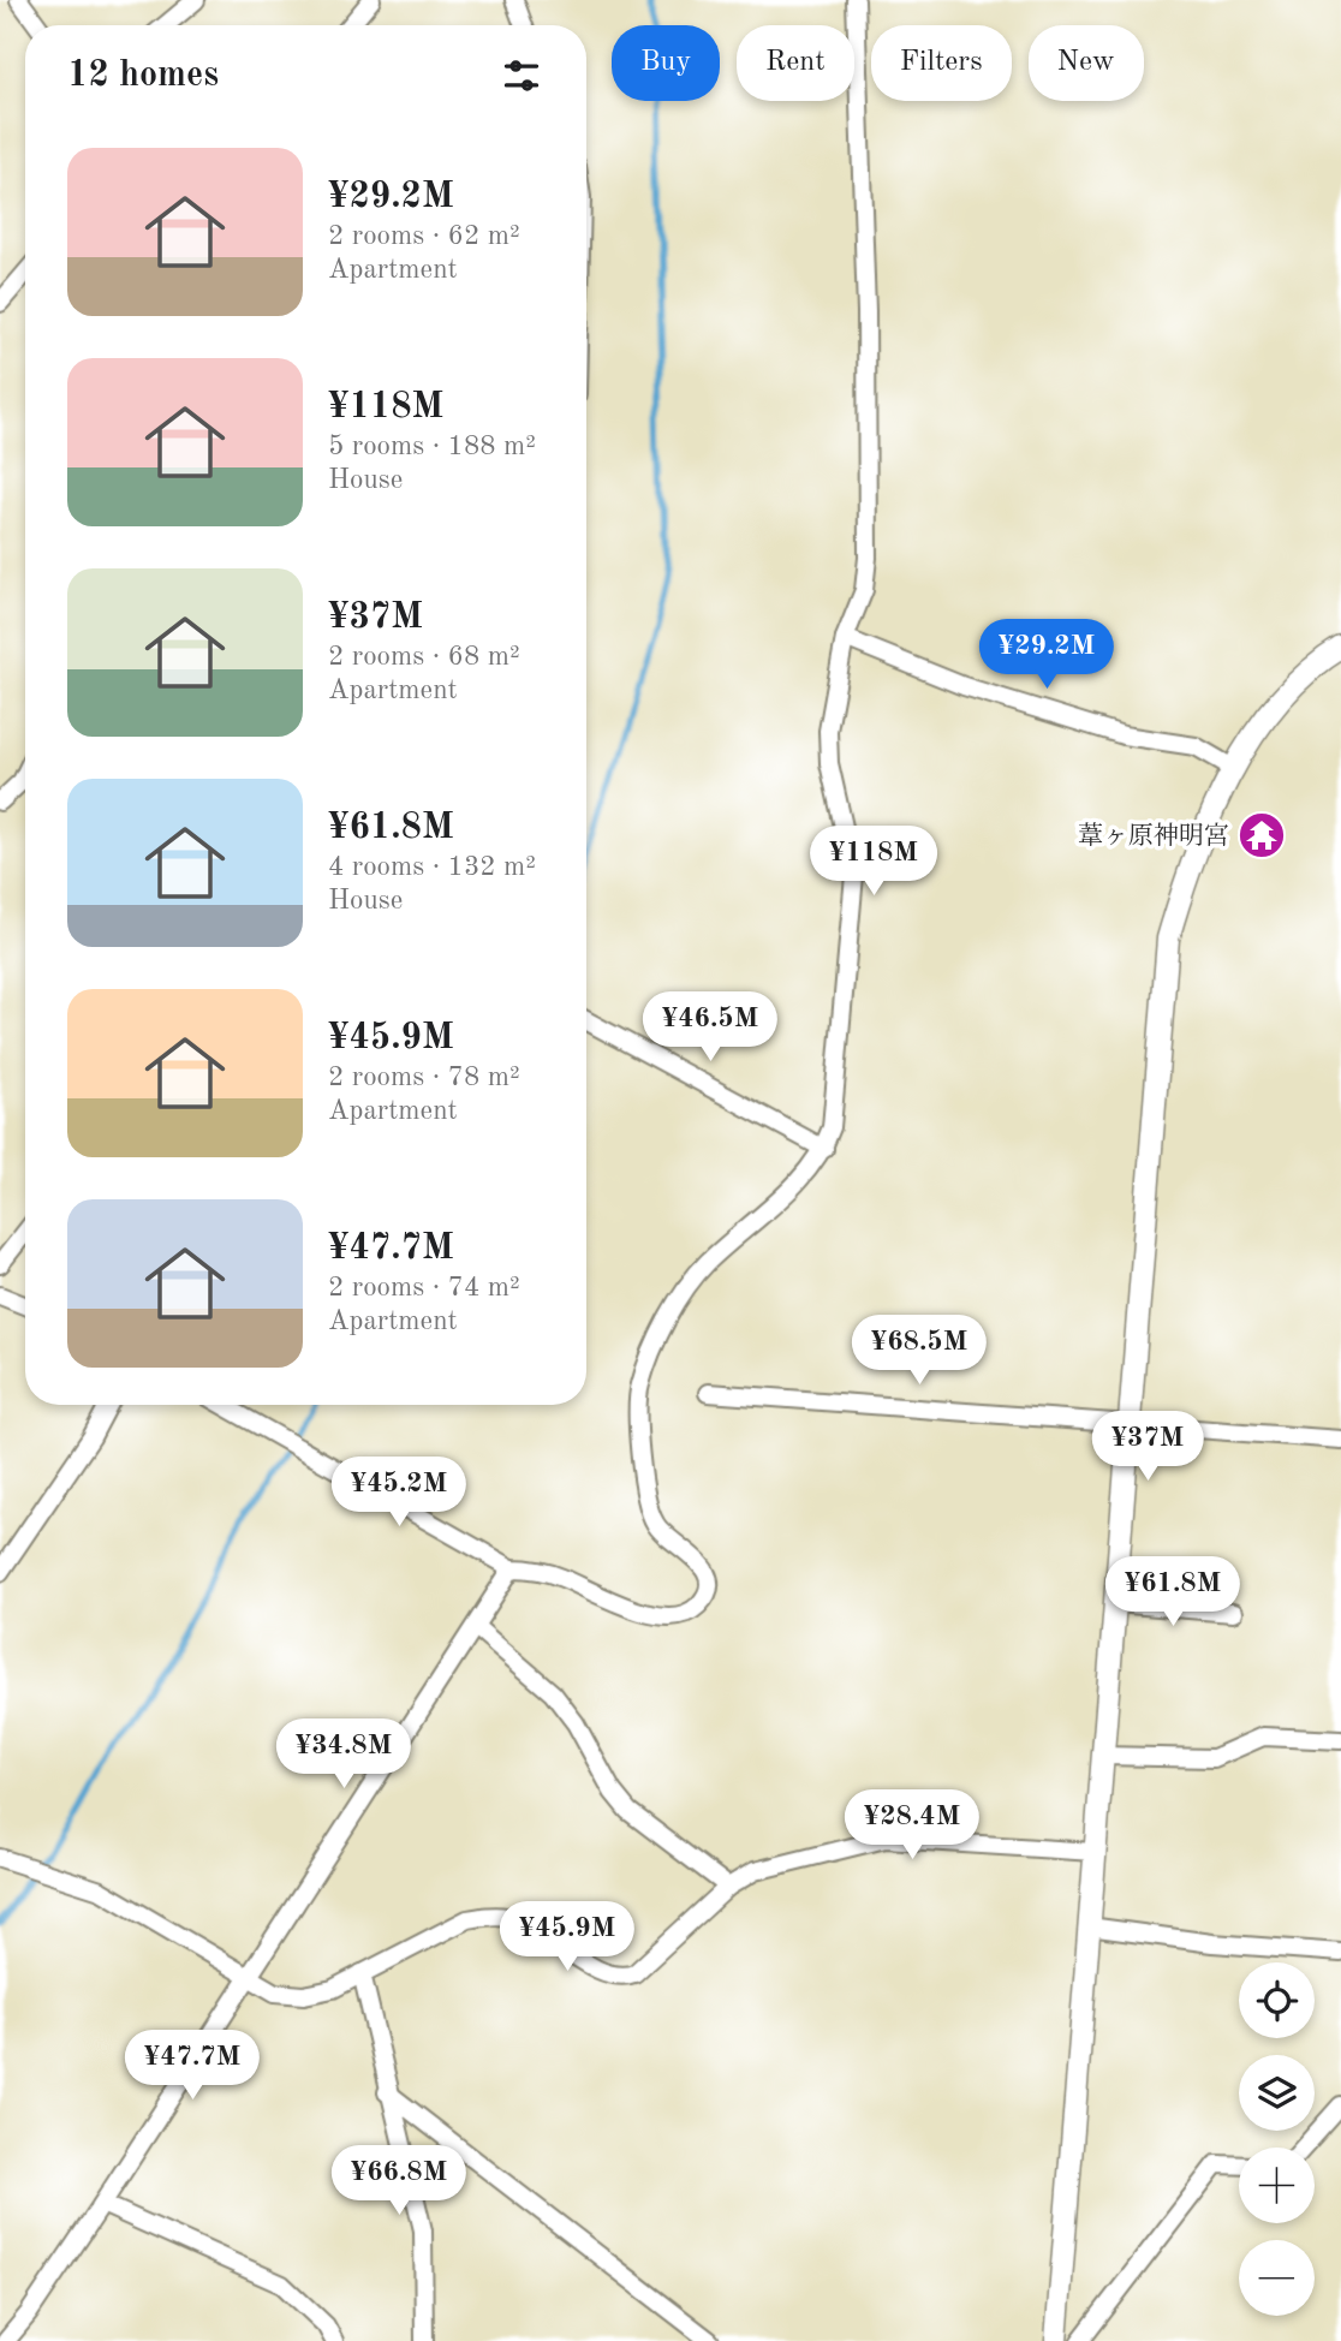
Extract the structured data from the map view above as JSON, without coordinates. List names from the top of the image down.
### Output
{
  "places": {
    "temple": ["葦ヶ原神明宮"]
  },
  "page": {
    "chip": [
      "Buy",
      "Rent",
      "Filters",
      "New"
    ],
    "heading": "12 homes",
    "list": [
      {
        "name": "¥29.2M",
        "note": "2 rooms · 62 m² · Apartment"
      },
      {
        "name": "¥118M",
        "note": "5 rooms · 188 m² · House"
      },
      {
        "name": "¥37M",
        "note": "2 rooms · 68 m² · Apartment"
      },
      {
        "name": "¥61.8M",
        "note": "4 rooms · 132 m² · House"
      },
      {
        "name": "¥45.9M",
        "note": "2 rooms · 78 m² · Apartment"
      },
      {
        "name": "¥47.7M",
        "note": "2 rooms · 74 m² · Apartment"
      }
    ],
    "price": [
      "¥29.2M",
      "¥118M",
      "¥46.5M",
      "¥68.5M",
      "¥37M",
      "¥45.2M",
      "¥61.8M",
      "¥34.8M",
      "¥28.4M",
      "¥45.9M",
      "¥47.7M",
      "¥66.8M"
    ],
    "map_buttons": ["+", "−"]
  }
}
